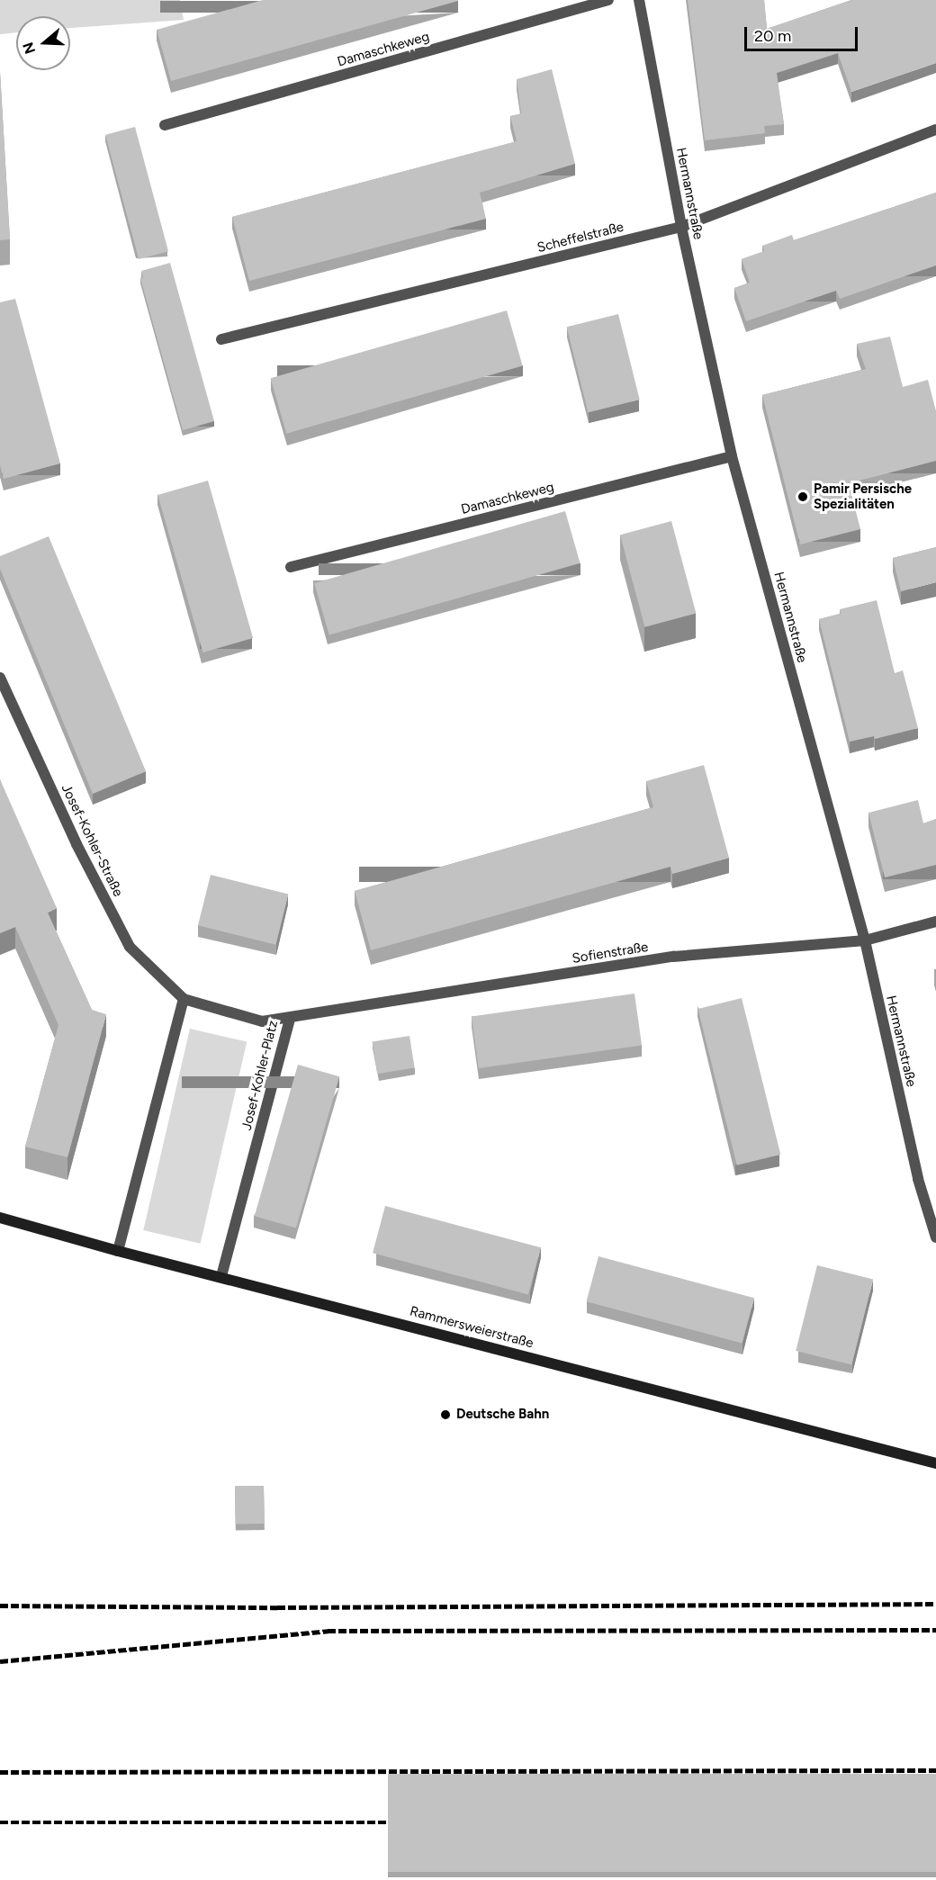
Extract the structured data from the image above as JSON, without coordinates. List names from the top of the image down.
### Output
{
  "streets": {
    "street": [
      "Damaschkeweg",
      "Hermannstraße",
      "Scheffelstraße",
      "Josef-Kohler-Straße",
      "Sofienstraße",
      "Josef-Kohler-Platz",
      "Rammersweierstraße"
    ]
  },
  "crossings": [
    ["Damaschkeweg", "Hermannstraße"],
    ["Hermannstraße", "Scheffelstraße"],
    ["Hermannstraße", "Sofienstraße"],
    ["Josef-Kohler-Straße", "Josef-Kohler-Platz"],
    ["Sofienstraße", "Josef-Kohler-Platz"],
    ["Josef-Kohler-Platz", "Rammersweierstraße"]
  ],
  "places": ["Pamir Persische Spezialitäten", "Deutsche Bahn"],
  "scale_bar": "20 m",
  "north": "left"
}
